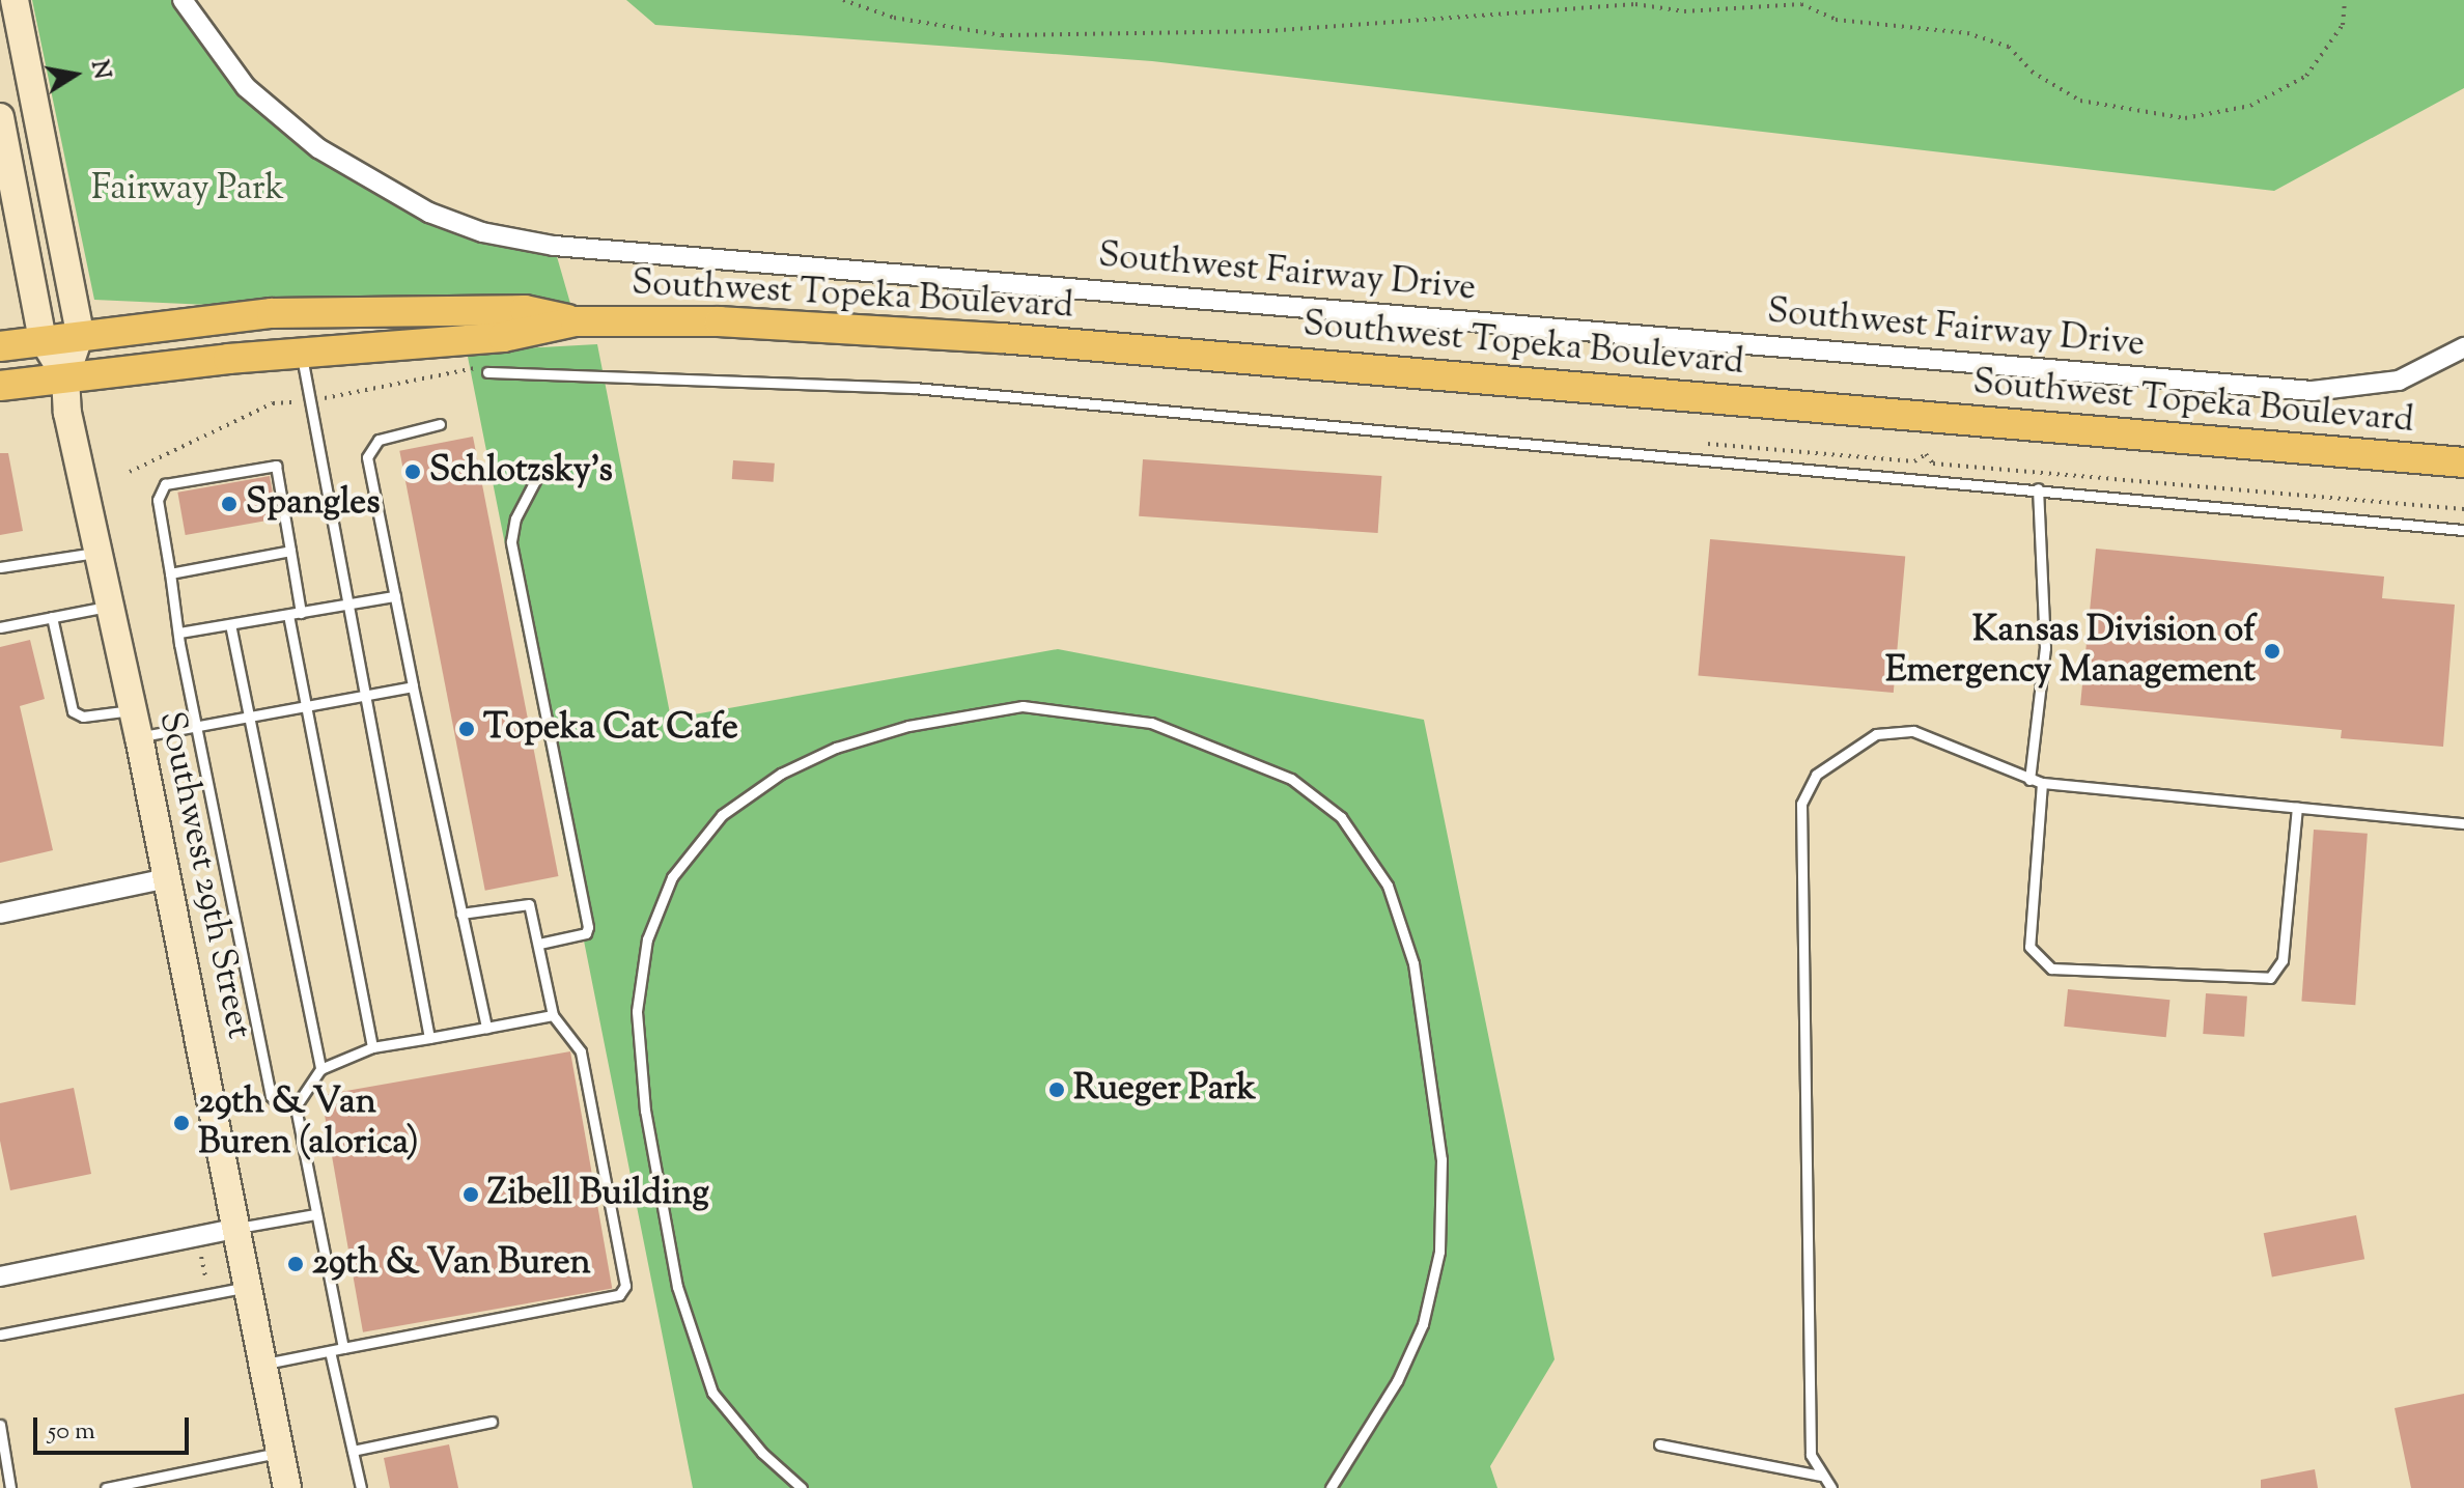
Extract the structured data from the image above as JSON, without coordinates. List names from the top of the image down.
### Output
{
  "streets": {
    "main road": ["Southwest Topeka Boulevard", "Southwest 29th Street"],
    "street": ["Southwest Fairway Drive"]
  },
  "crossings": [
    ["Southwest Topeka Boulevard", "Southwest 29th Street"]
  ],
  "parks": ["Fairway Park"],
  "places": [
    "Schlotzsky's",
    "Spangles",
    "Kansas Division of Emergency Management",
    "Topeka Cat Cafe",
    "Rueger Park",
    "29th & Van Buren (alorica)",
    "Zibell Building",
    "29th & Van Buren"
  ],
  "scale_bar": "50 m",
  "north": "right"
}
